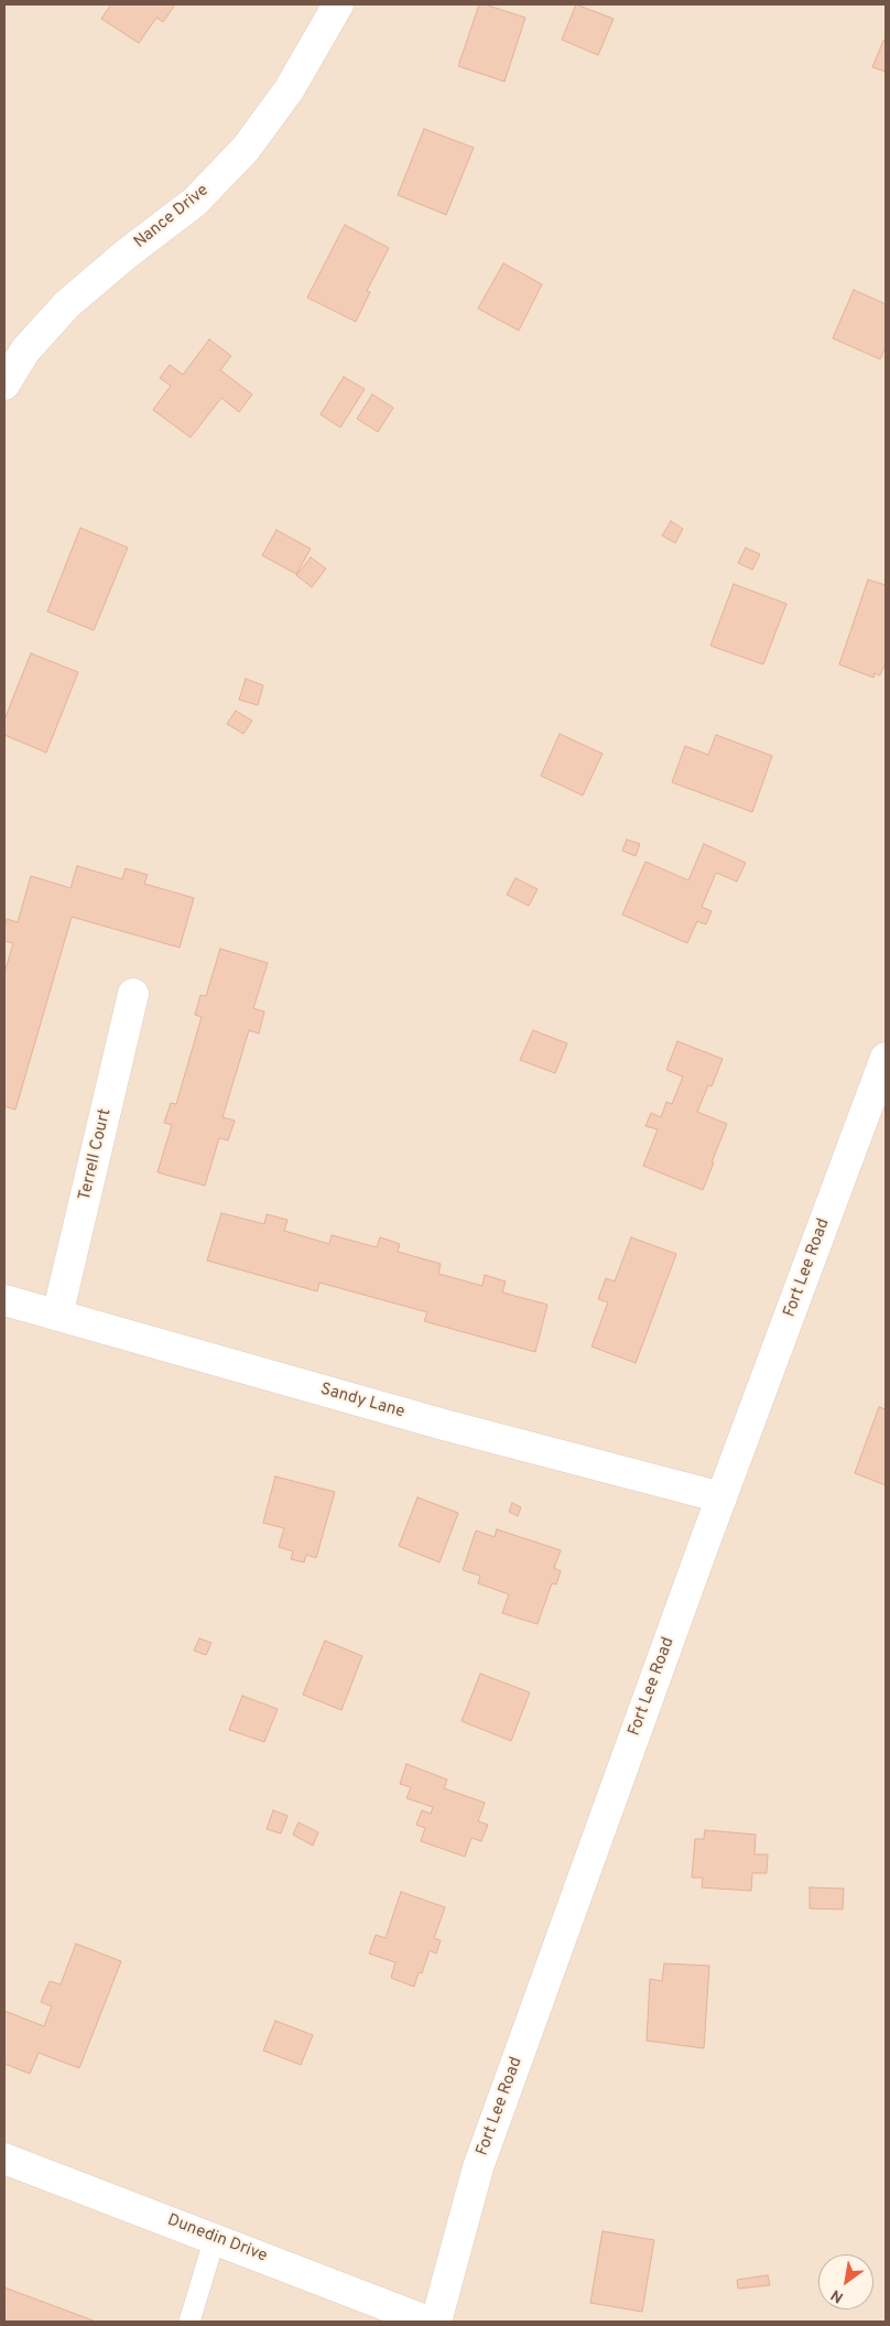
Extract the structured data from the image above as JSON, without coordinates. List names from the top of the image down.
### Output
{
  "streets": {
    "street": [
      "Nance Drive",
      "Terrell Court",
      "Fort Lee Road",
      "Sandy Lane",
      "Dunedin Drive"
    ]
  },
  "crossings": [
    ["Terrell Court", "Sandy Lane"],
    ["Fort Lee Road", "Sandy Lane"]
  ],
  "north": "bottom left"
}
